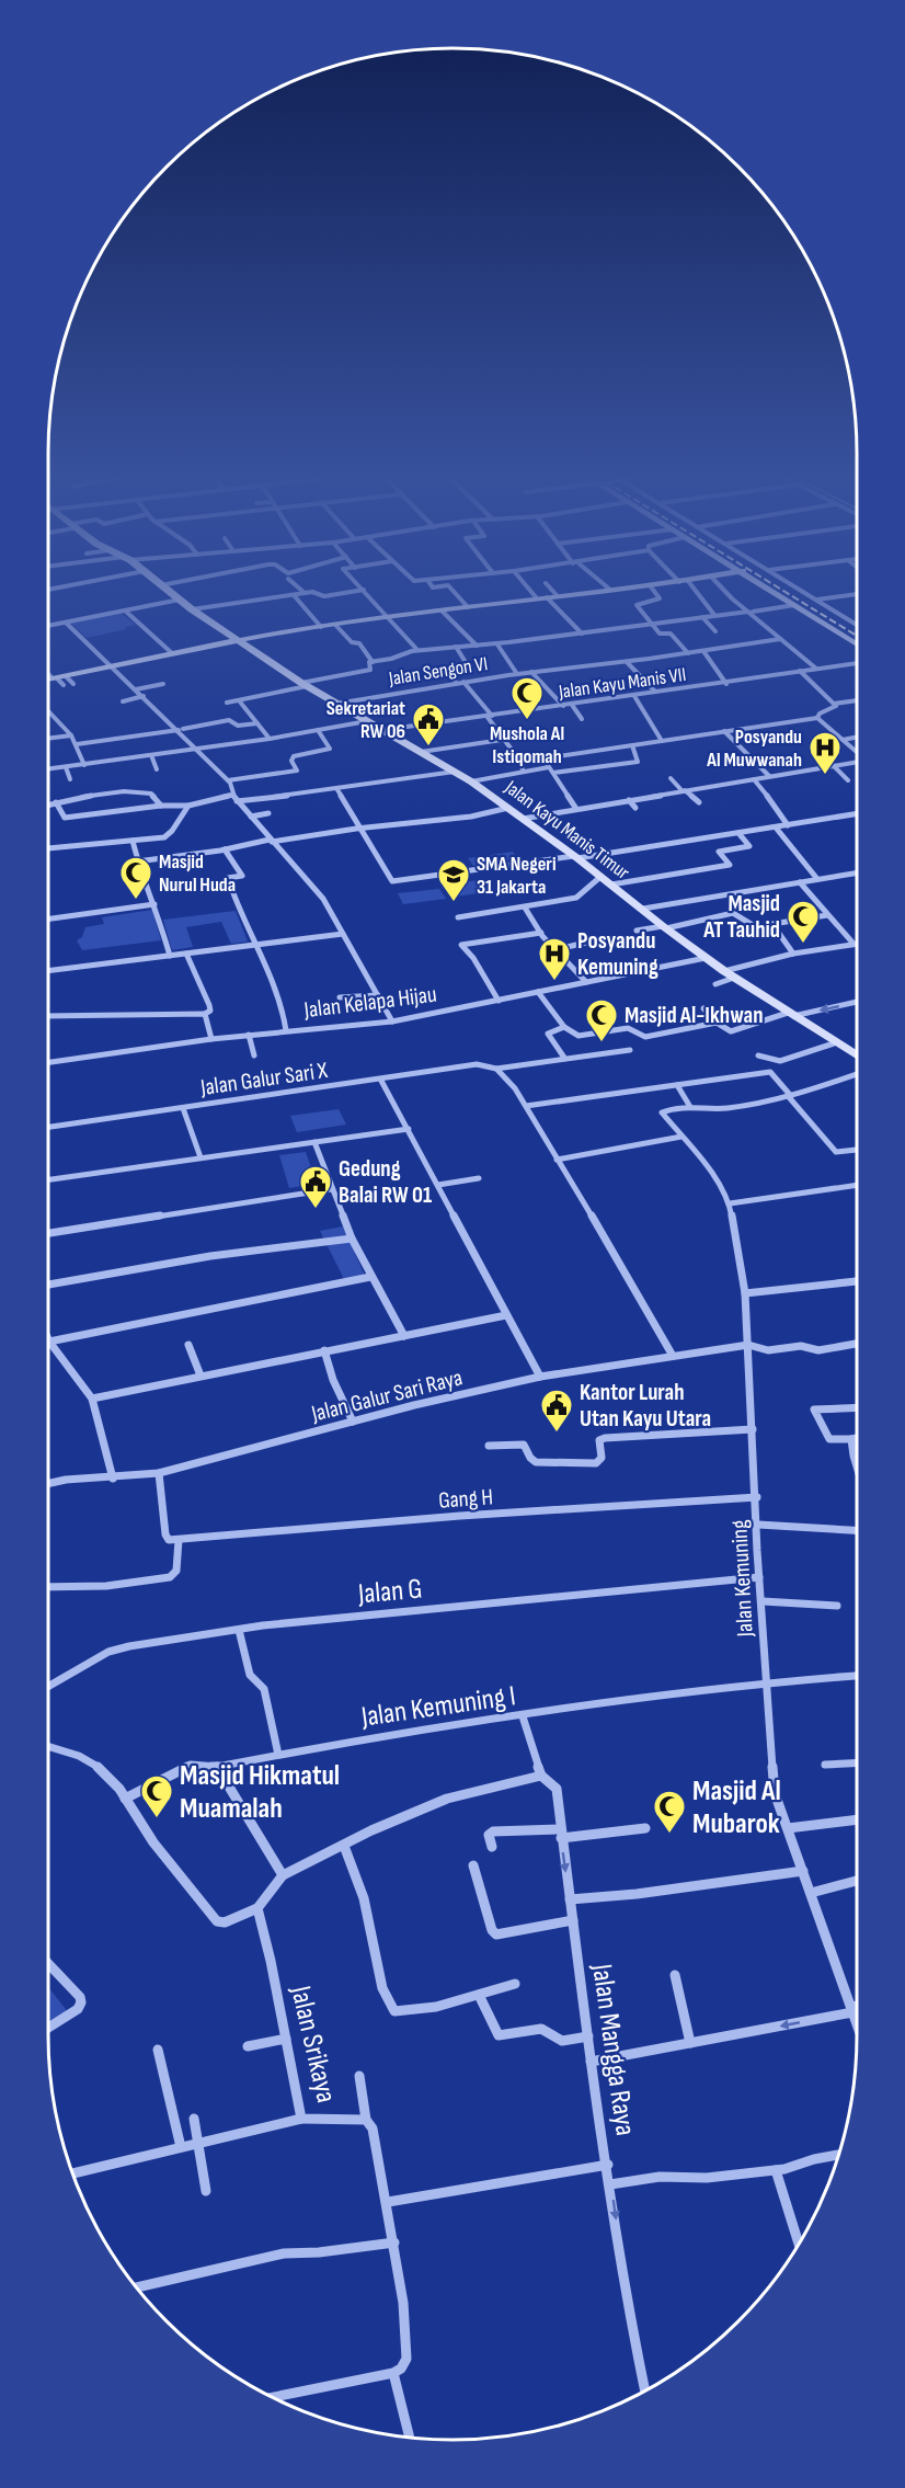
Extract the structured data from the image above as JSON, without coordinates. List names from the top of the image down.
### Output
{
  "streets": {
    "street": [
      "Jalan Sengon VI",
      "Jalan Kayu Manis VII",
      "Jalan Kayu Manis Timur",
      "Jalan Kelapa Hijau",
      "Jalan Galur Sari X",
      "Jalan Galur Sari Raya",
      "Gang H",
      "Jalan Kemuning",
      "Jalan G",
      "Jalan Kemuning I",
      "Jalan Srikaya",
      "Jalan Mangga Raya"
    ]
  },
  "crossings": [
    ["Jalan Sengon VI", "Jalan Kayu Manis Timur"],
    ["Jalan Kayu Manis VII", "Jalan Kayu Manis Timur"],
    ["Jalan Kayu Manis Timur", "Jalan Kelapa Hijau"],
    ["Jalan Galur Sari Raya", "Jalan Kemuning"],
    ["Gang H", "Jalan Kemuning"],
    ["Jalan Kemuning", "Jalan G"],
    ["Jalan Kemuning", "Jalan Kemuning I"],
    ["Jalan Kemuning I", "Jalan Mangga Raya"]
  ],
  "one_way": ["Jalan Mangga Raya"],
  "places": {
    "mosque": [
      "Mushola Al Istiqomah",
      "Masjid Nurul Huda",
      "Masjid AT Tauhid",
      "Masjid Al-Ikhwan",
      "Masjid Hikmatul Muamalah",
      "Masjid Al Mubarok"
    ],
    "public building": ["Sekretariat RW 06", "Gedung Balai RW 01", "Kantor Lurah Utan Kayu Utara"],
    "hospital": ["Posyandu Al Muwwanah", "Posyandu Kemuning"],
    "school or university": ["SMA Negeri 31 Jakarta"]
  }
}
